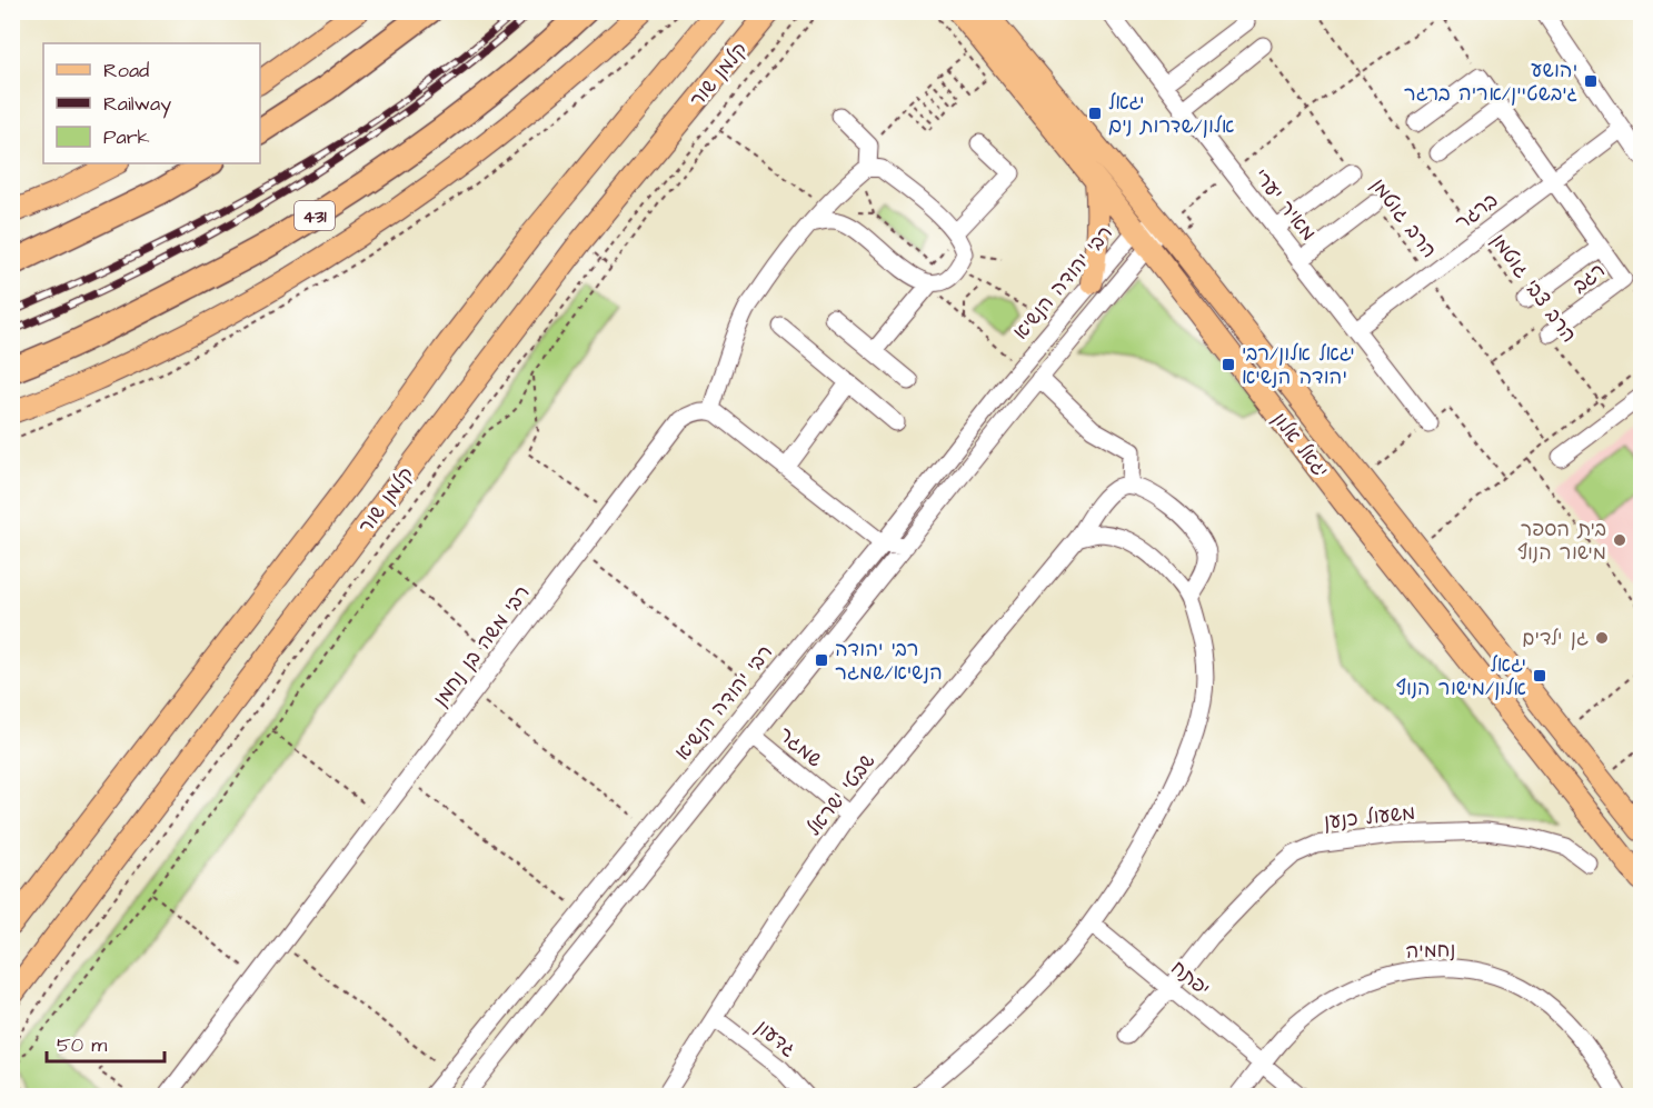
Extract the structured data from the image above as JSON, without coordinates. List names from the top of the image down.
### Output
{
  "streets": {
    "highway": ["431"],
    "main road": ["קלמן שור", "יגאל אלון"],
    "street": [
      "מאיר יערי",
      "ברגר",
      "רגב",
      "רבי יהודה הנשיא",
      "רבי משה בן נחמן",
      "שמגר",
      "שבטי ישראל",
      "משעול כנען",
      "נחמיה",
      "יפתח",
      "גדעון"
    ],
    "path": ["הרב גוטמן", "הרב צבי גוטמן"]
  },
  "crossings": [
    ["מאיר יערי", "ברגר"],
    ["ברגר", "הרב גוטמן"],
    ["ברגר", "רגב"],
    ["ברגר", "הרב צבי גוטמן"],
    ["רגב", "הרב צבי גוטמן"],
    ["רבי יהודה הנשיא", "יגאל אלון"],
    ["שמגר", "שבטי ישראל"],
    ["שבטי ישראל", "גדעון"],
    ["משעול כנען", "יפתח"],
    ["נחמיה", "יפתח"]
  ],
  "places": {
    "transit": [
      "יהושע גיבשטיין/אריה ברגר",
      "יגאל אלון/שדרות נים",
      "יגאל אלון/רבי יהודה הנשיא",
      "רבי יהודה הנשיא/שמגר",
      "יגאל אלון/מישור הנוף"
    ],
    "other": ["בית הספר מישור הנוף", "גן ילדים"]
  },
  "legend": ["Road", "Railway", "Park"],
  "scale_bar": "50 m"
}
